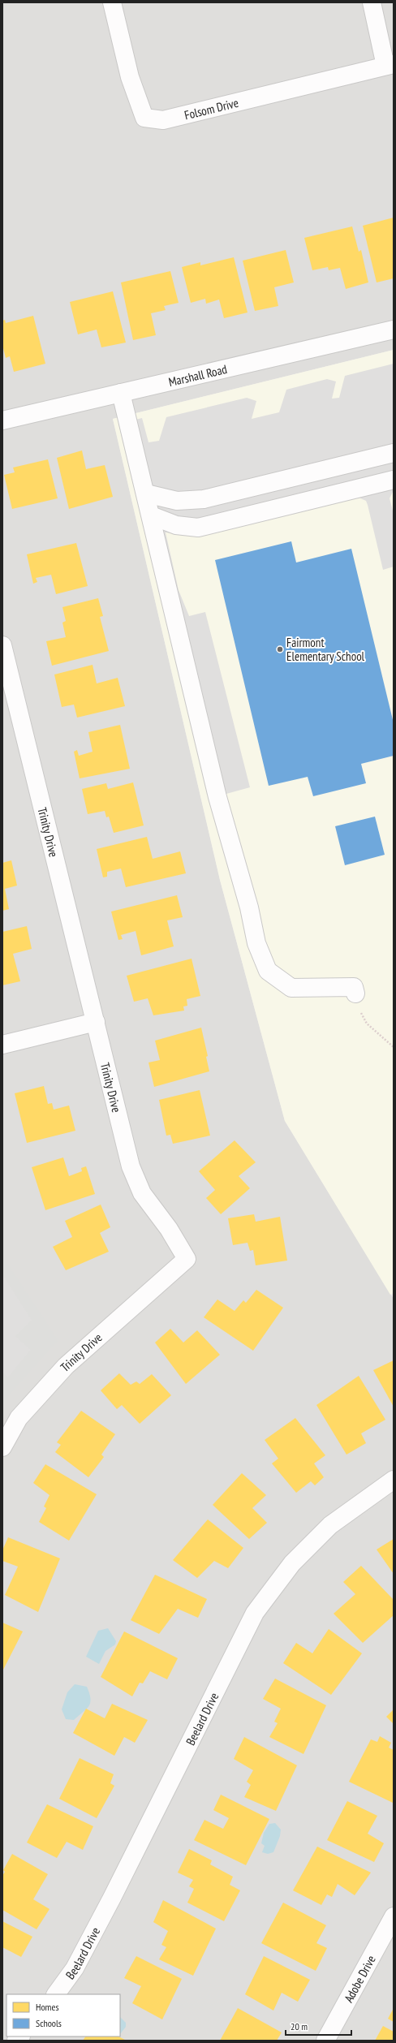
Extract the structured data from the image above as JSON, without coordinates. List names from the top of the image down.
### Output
{
  "streets": {
    "street": [
      "Folsom Drive",
      "Marshall Road",
      "Trinity Drive",
      "Beelard Drive",
      "Adobe Drive"
    ]
  },
  "places": ["Fairmont Elementary School"],
  "legend": ["Homes", "Schools"],
  "scale_bar": "20 m"
}
